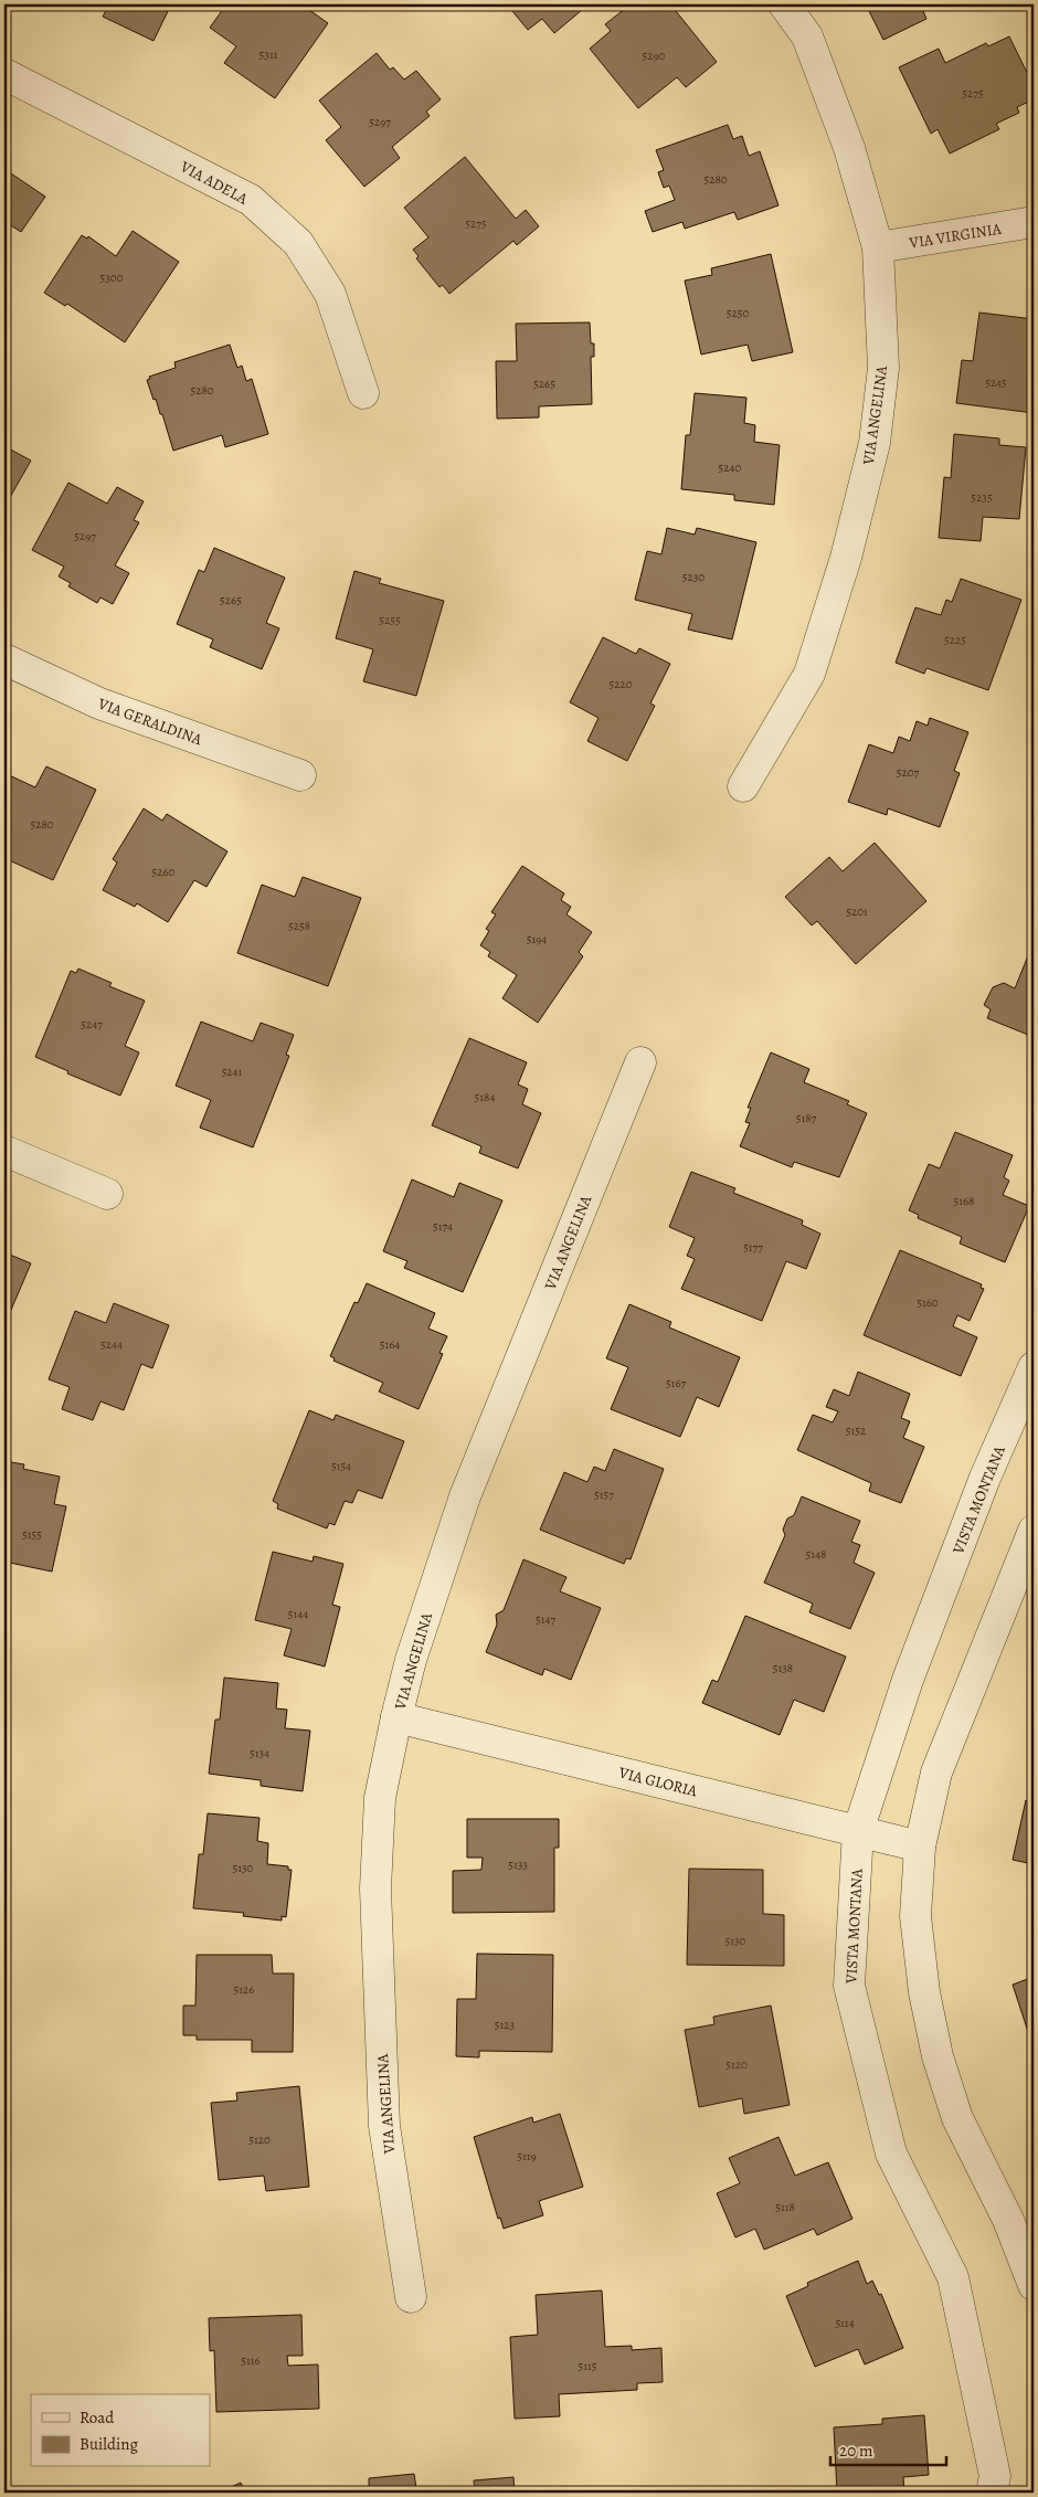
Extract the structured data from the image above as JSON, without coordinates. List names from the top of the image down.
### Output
{
  "streets": {
    "street": [
      "VIA ADELA",
      "VIA VIRGINIA",
      "VIA ANGELINA",
      "VIA GERALDINA",
      "VISTA MONTANA",
      "VIA GLORIA"
    ]
  },
  "crossings": [
    ["VIA VIRGINIA", "VIA ANGELINA"],
    ["VIA ANGELINA", "VIA GLORIA"],
    ["VISTA MONTANA", "VIA GLORIA"]
  ],
  "house_numbers": [
    "5311",
    "5290",
    "5275",
    "5297",
    "5280",
    "5275",
    "5300",
    "5250",
    "5245",
    "5265",
    "5280",
    "5240",
    "5235",
    "5297",
    "5230",
    "5265",
    "5255",
    "5225",
    "5220",
    "5207",
    "5280",
    "5260",
    "5201",
    "5258",
    "5194",
    "5247",
    "5241",
    "5184",
    "5187",
    "5168",
    "5174",
    "5177",
    "5160",
    "5244",
    "5164",
    "5167",
    "5152",
    "5154",
    "5157",
    "5155",
    "5148",
    "5144",
    "5147",
    "5138",
    "5134",
    "5133",
    "5130",
    "5130",
    "5126",
    "5123",
    "5120",
    "5120",
    "5119",
    "5118",
    "5114",
    "5116",
    "5115"
  ],
  "legend": ["Road", "Building"],
  "scale_bar": "20 m"
}
